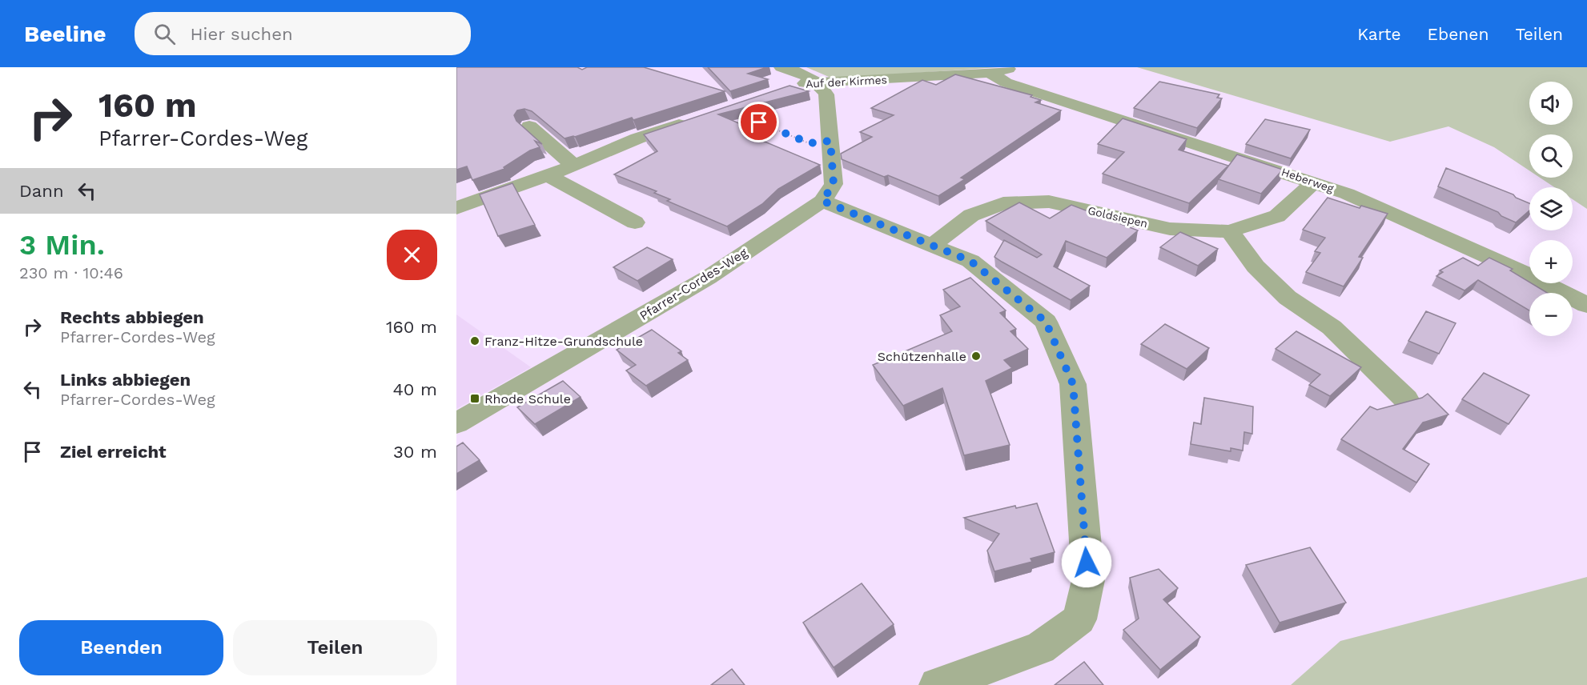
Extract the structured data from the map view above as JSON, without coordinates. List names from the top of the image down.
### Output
{
  "streets": {
    "street": [
      "Auf der Kirmes",
      "Heberweg",
      "Goldsiepen",
      "Pfarrer-Cordes-Weg"
    ]
  },
  "crossings": [
    ["Auf der Kirmes", "Heberweg"],
    ["Auf der Kirmes", "Pfarrer-Cordes-Weg"],
    ["Heberweg", "Goldsiepen"]
  ],
  "places": {
    "other": ["Franz-Hitze-Grundschule", "Schützenhalle"],
    "transit": ["Rhode Schule"]
  },
  "page": {
    "header": "Beeline",
    "search": "Hier suchen",
    "nav": ["Karte", "Ebenen", "Teilen"],
    "turn": ["160 m", "Pfarrer-Cordes-Weg"],
    "map_buttons": ["+", "−"],
    "then": "Dann",
    "heading": ["3 Min.", "230 m · 10:46"],
    "list": [
      {
        "name": "Rechts abbiegen",
        "note": "Pfarrer-Cordes-Weg",
        "value": "160 m"
      },
      {
        "name": "Links abbiegen",
        "note": "Pfarrer-Cordes-Weg",
        "value": "40 m"
      },
      {
        "name": "Ziel erreicht",
        "value": "30 m"
      }
    ],
    "buttons": ["Beenden", "Teilen"]
  }
}
